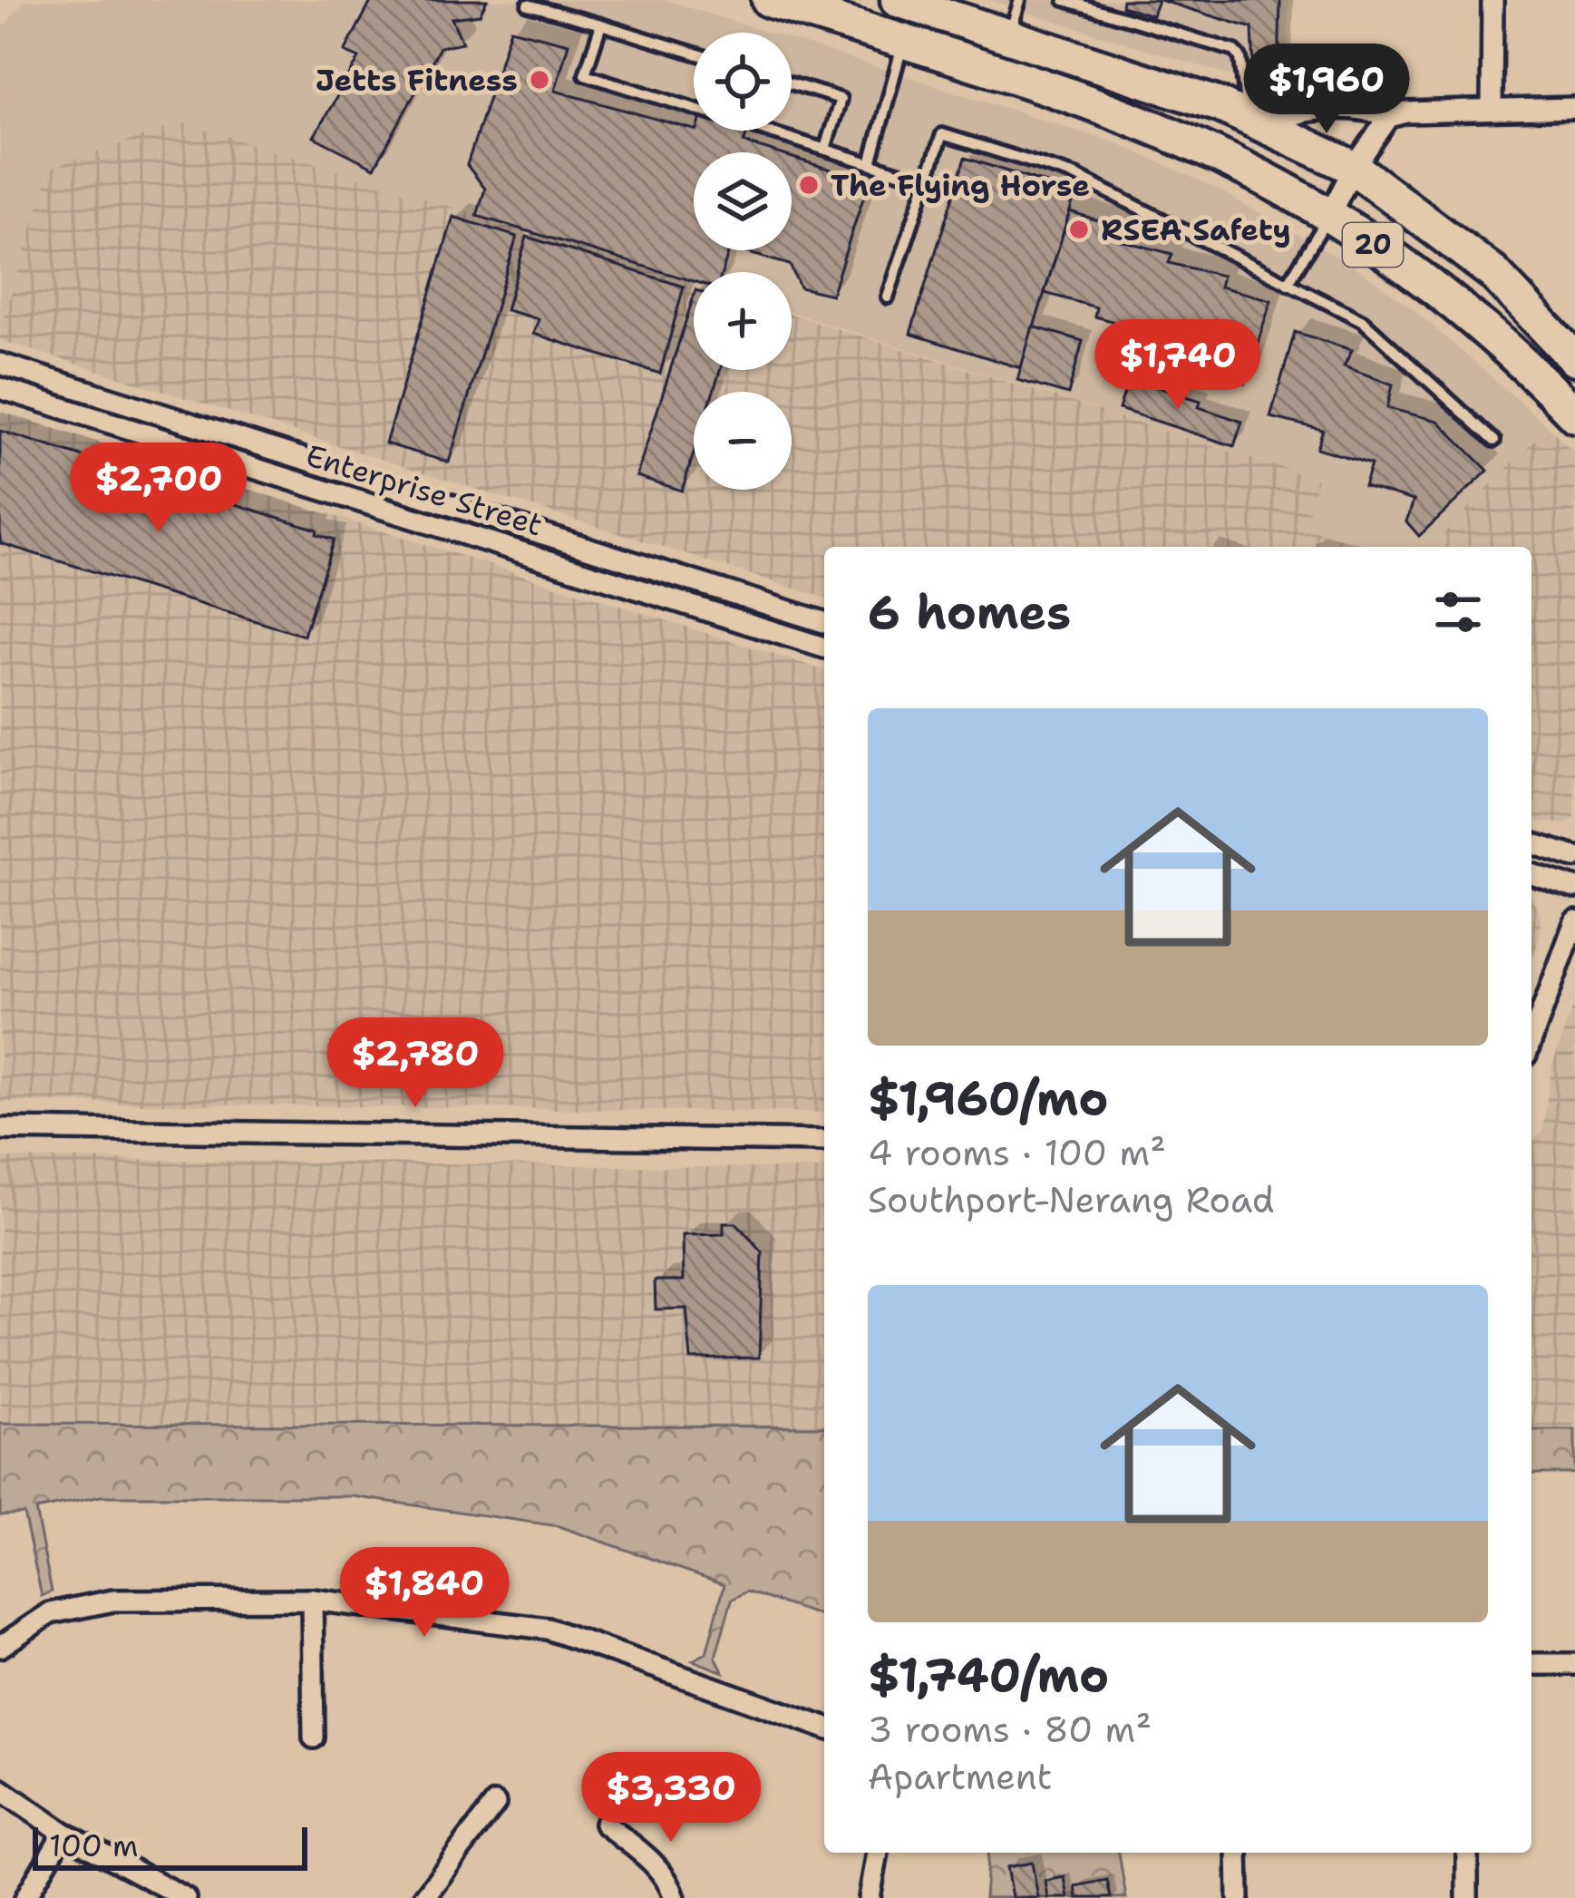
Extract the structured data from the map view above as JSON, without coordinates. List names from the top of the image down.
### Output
{
  "streets": {
    "main road": ["20"],
    "street": ["Enterprise Street"]
  },
  "places": ["Jetts Fitness", "The Flying Horse", "RSEA Safety"],
  "scale_bar": "100 m",
  "page": {
    "map_buttons": ["+", "−"],
    "price": [
      "$1,960",
      "$1,740",
      "$2,700",
      "$2,780",
      "$1,840",
      "$3,330"
    ],
    "heading": "6 homes",
    "list": [
      {
        "name": "$1,960/mo",
        "note": "4 rooms · 100 m² · Southport-Nerang Road"
      },
      {
        "name": "$1,740/mo",
        "note": "3 rooms · 80 m² · Apartment"
      }
    ],
    "scale": "100 m"
  }
}
